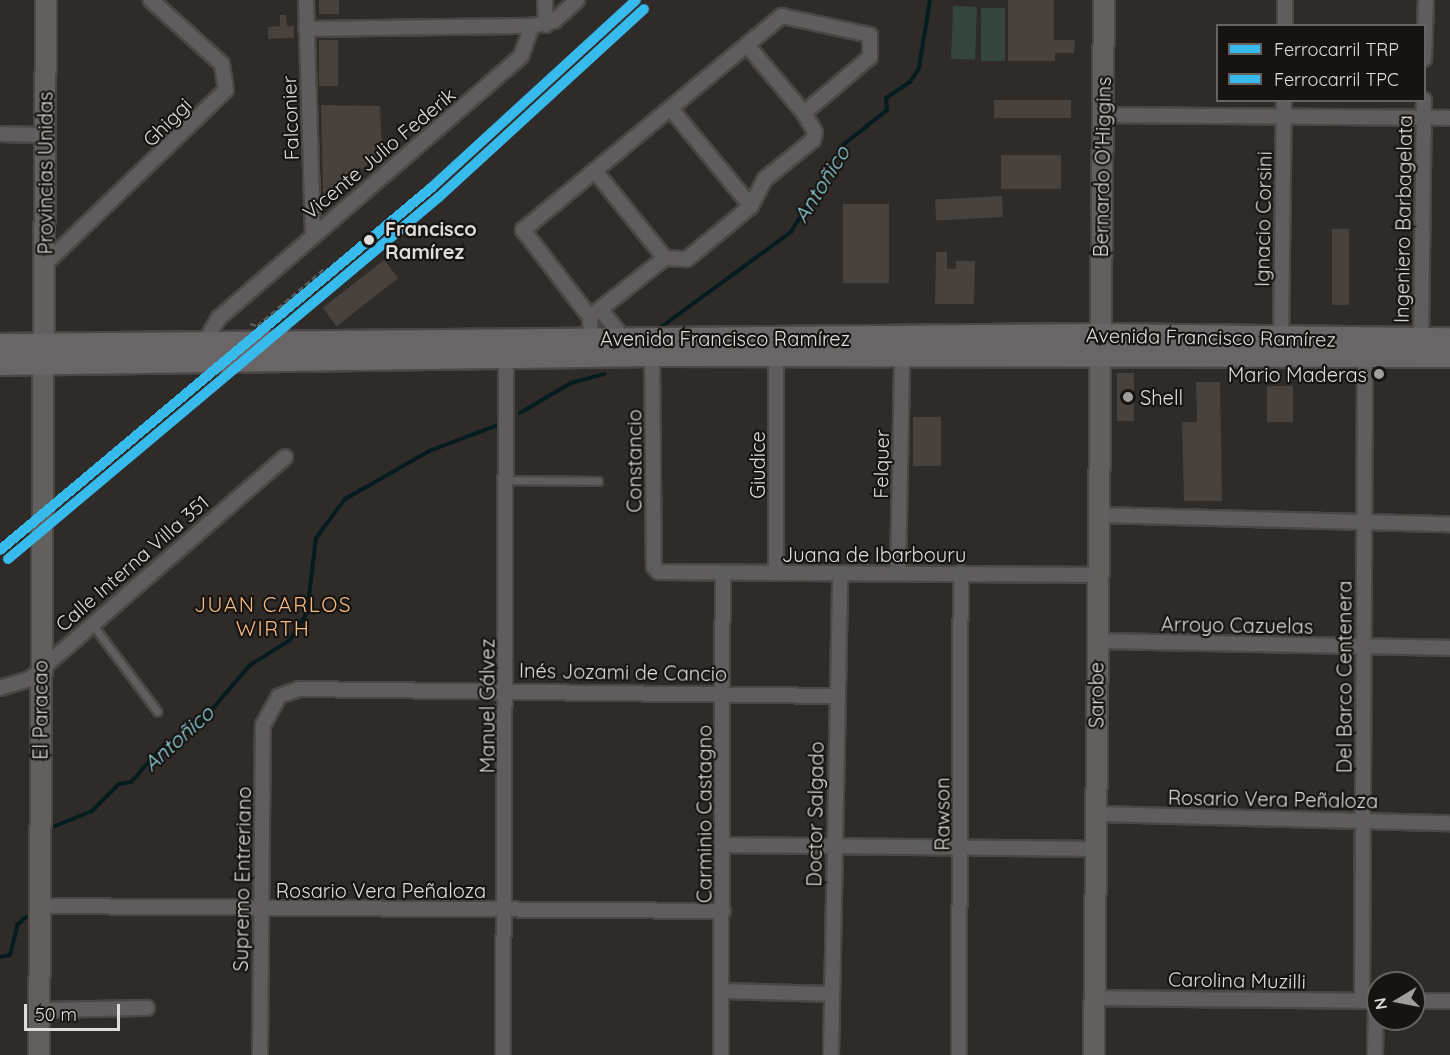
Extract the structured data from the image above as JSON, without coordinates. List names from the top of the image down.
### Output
{
  "streets": {
    "main road": ["Avenida Francisco Ramírez"],
    "street": [
      "Falconier",
      "Ghiggi",
      "Vicente Julio Federik",
      "Bernardo O'Higgins",
      "Provincias Unidas",
      "Ignacio Corsini",
      "Ingeniero Barbagelata",
      "Constancio",
      "Felquer",
      "Giudice",
      "Juana de Ibarbouru",
      "Calle Interna Villa 351",
      "Arroyo Cazuelas",
      "Inés Jozami de Cancio",
      "Del Barco Centenera",
      "Sarobe",
      "Manuel Gálvez",
      "El Paracao",
      "Rosario Vera Peñaloza",
      "Carminio Castagno",
      "Doctor Salgado",
      "Rawson",
      "Supremo Entreriano",
      "Carolina Muzilli"
    ]
  },
  "crossings": [
    ["Falconier", "Vicente Julio Federik"],
    ["Ghiggi", "Provincias Unidas"],
    ["Vicente Julio Federik", "Avenida Francisco Ramírez"],
    ["Bernardo O'Higgins", "Avenida Francisco Ramírez"],
    ["Bernardo O'Higgins", "Sarobe"],
    ["Provincias Unidas", "Avenida Francisco Ramírez"],
    ["Provincias Unidas", "El Paracao"],
    ["Ignacio Corsini", "Avenida Francisco Ramírez"],
    ["Ingeniero Barbagelata", "Avenida Francisco Ramírez"],
    ["Avenida Francisco Ramírez", "Constancio"],
    ["Avenida Francisco Ramírez", "Felquer"],
    ["Avenida Francisco Ramírez", "Giudice"],
    ["Avenida Francisco Ramírez", "Del Barco Centenera"],
    ["Avenida Francisco Ramírez", "Sarobe"],
    ["Avenida Francisco Ramírez", "Manuel Gálvez"],
    ["Avenida Francisco Ramírez", "El Paracao"],
    ["Constancio", "Juana de Ibarbouru"],
    ["Felquer", "Juana de Ibarbouru"],
    ["Giudice", "Juana de Ibarbouru"],
    ["Juana de Ibarbouru", "Sarobe"],
    ["Juana de Ibarbouru", "Carminio Castagno"],
    ["Juana de Ibarbouru", "Doctor Salgado"],
    ["Juana de Ibarbouru", "Rawson"],
    ["Calle Interna Villa 351", "El Paracao"],
    ["Arroyo Cazuelas", "Del Barco Centenera"],
    ["Arroyo Cazuelas", "Sarobe"],
    ["Inés Jozami de Cancio", "Manuel Gálvez"],
    ["Inés Jozami de Cancio", "Carminio Castagno"],
    ["Inés Jozami de Cancio", "Doctor Salgado"],
    ["Inés Jozami de Cancio", "Supremo Entreriano"],
    ["Del Barco Centenera", "Rosario Vera Peñaloza"],
    ["Sarobe", "Rosario Vera Peñaloza"],
    ["Sarobe", "Carolina Muzilli"],
    ["Manuel Gálvez", "Rosario Vera Peñaloza"],
    ["El Paracao", "Rosario Vera Peñaloza"],
    ["Rosario Vera Peñaloza", "Carminio Castagno"],
    ["Rosario Vera Peñaloza", "Supremo Entreriano"]
  ],
  "districts": ["JUAN CARLOS WIRTH"],
  "water": ["Antoñico"],
  "places": ["Francisco Ramírez", "Mario Maderas", "Shell"],
  "lines": ["rail line TRP", "rail line TPC"],
  "legend": ["Ferrocarril TRP", "Ferrocarril TPC"],
  "scale_bar": "50 m",
  "north": "left"
}
